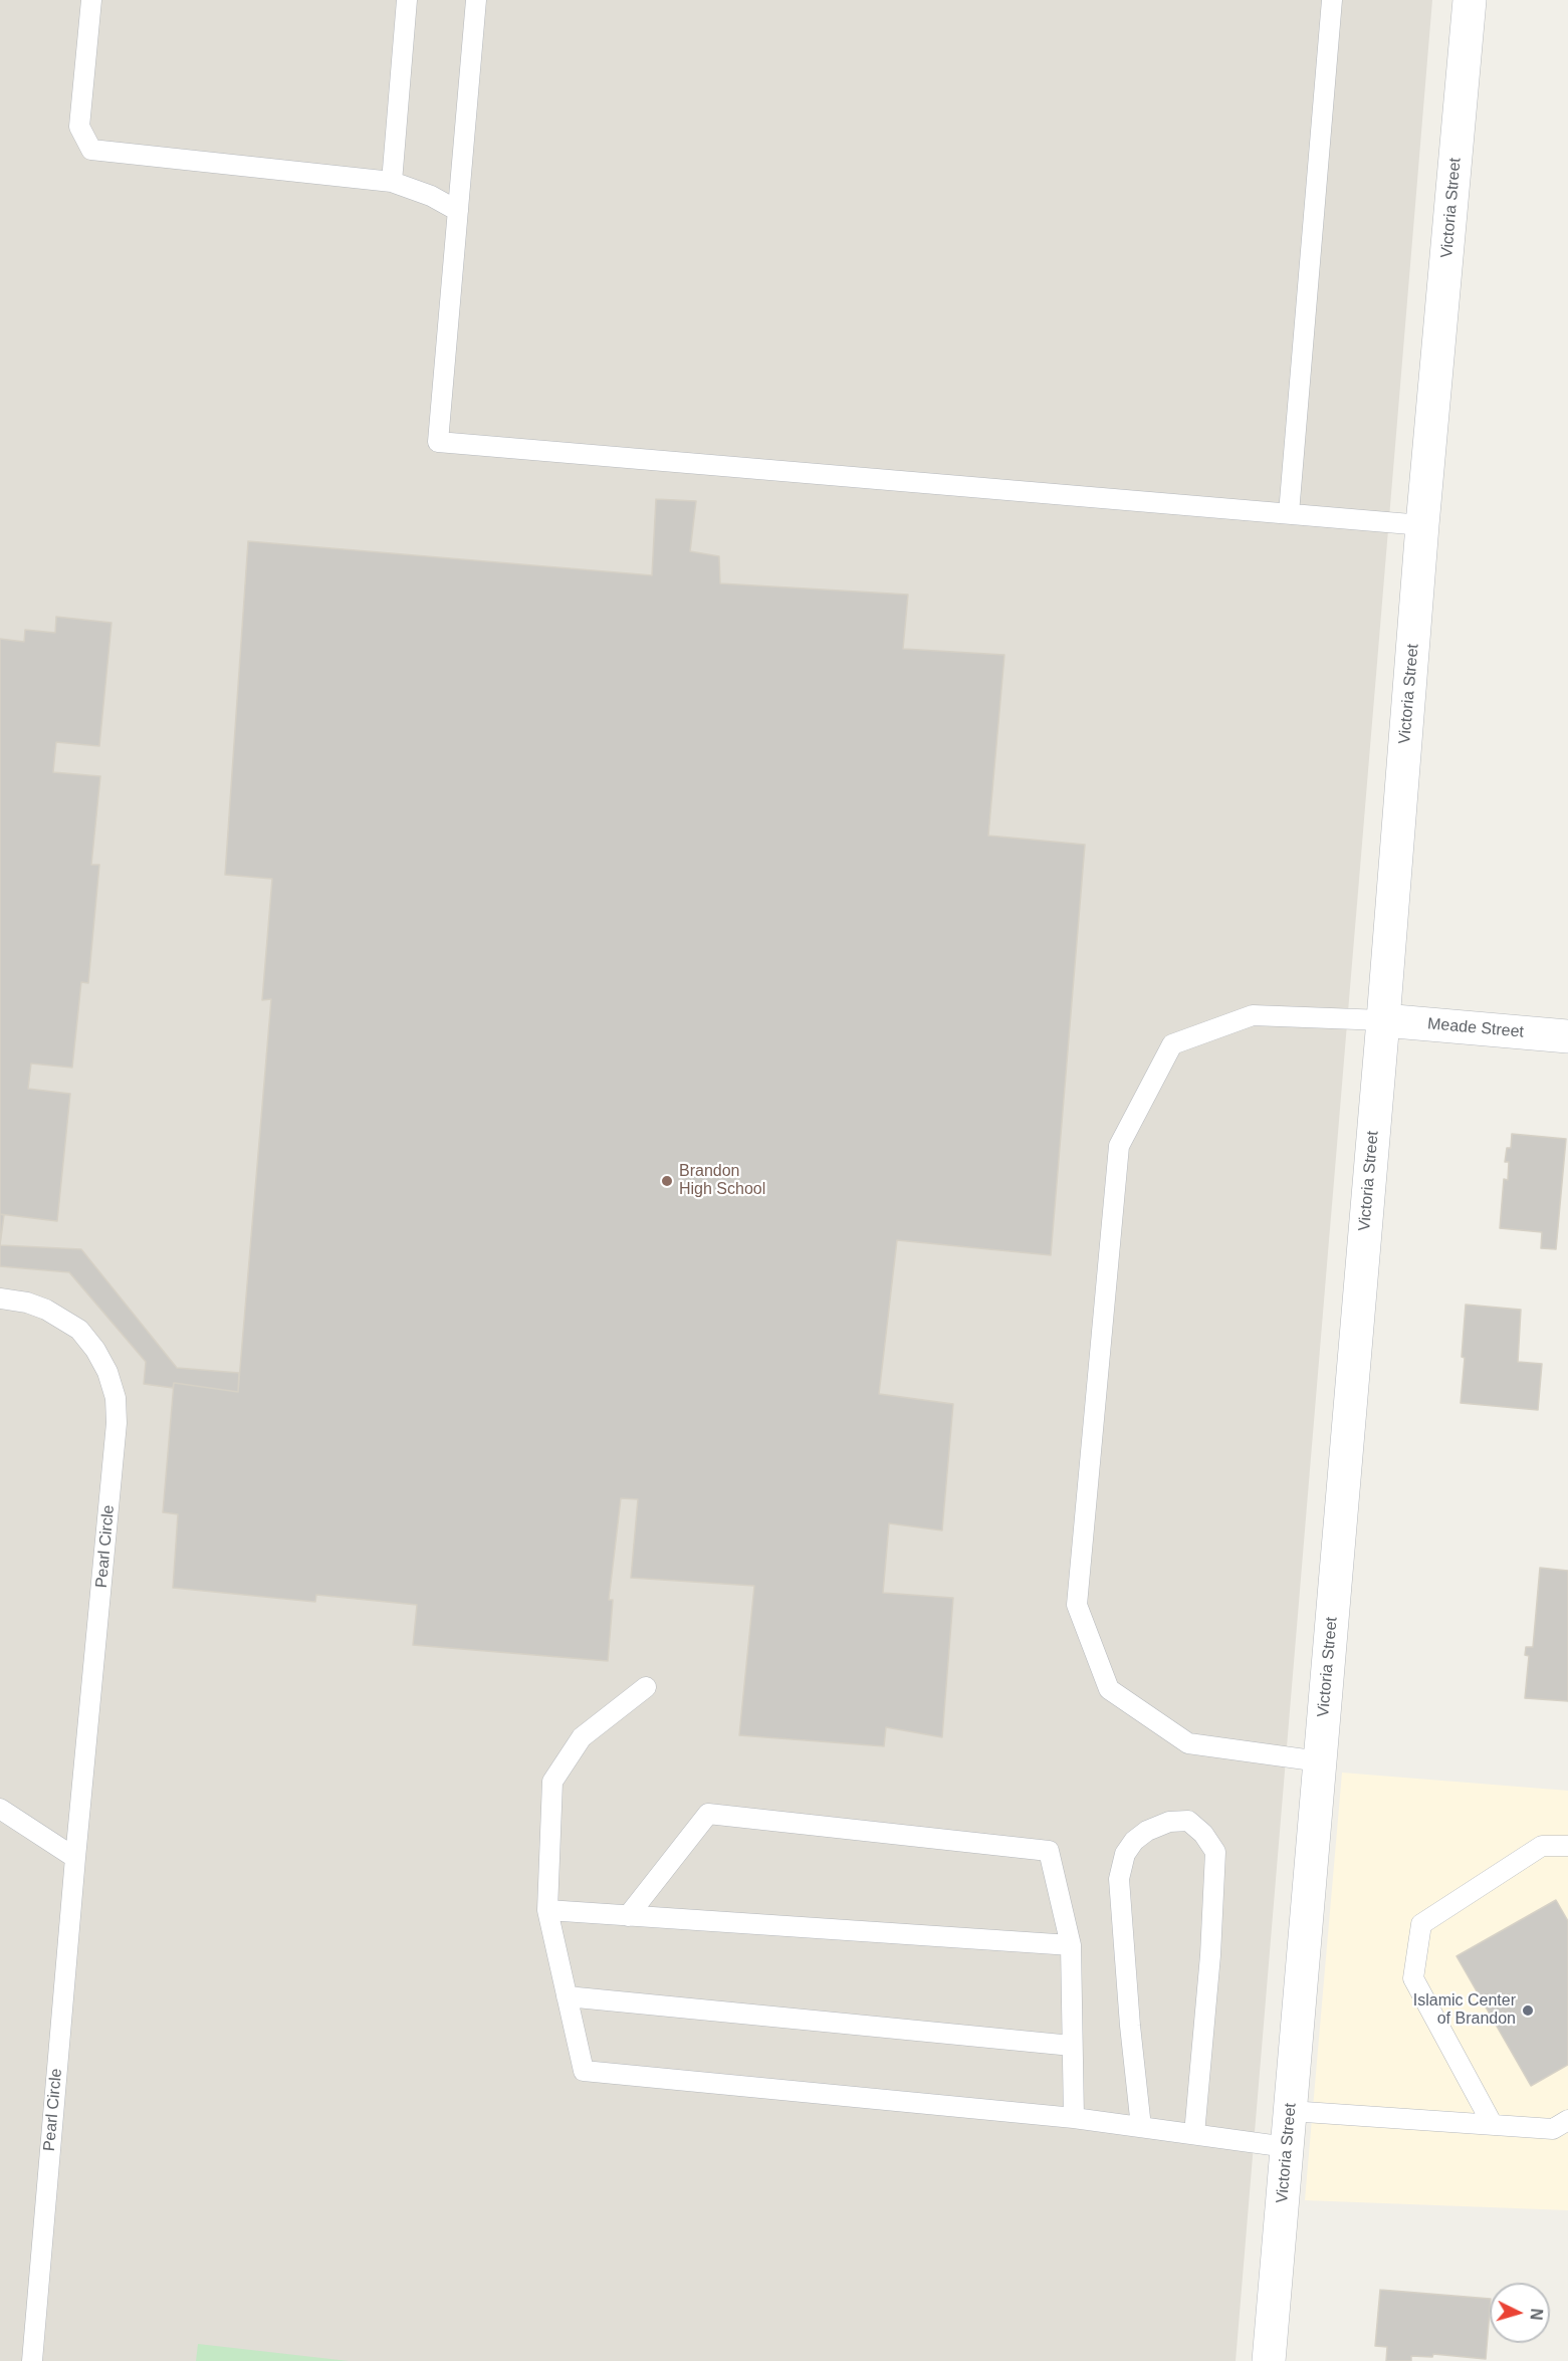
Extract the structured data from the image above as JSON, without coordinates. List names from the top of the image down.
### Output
{
  "streets": {
    "street": ["Victoria Street", "Meade Street"],
    "lane": ["Pearl Circle"]
  },
  "crossings": [
    ["Victoria Street", "Meade Street"]
  ],
  "places": ["Brandon High School", "Islamic Center of Brandon"],
  "north": "right"
}
